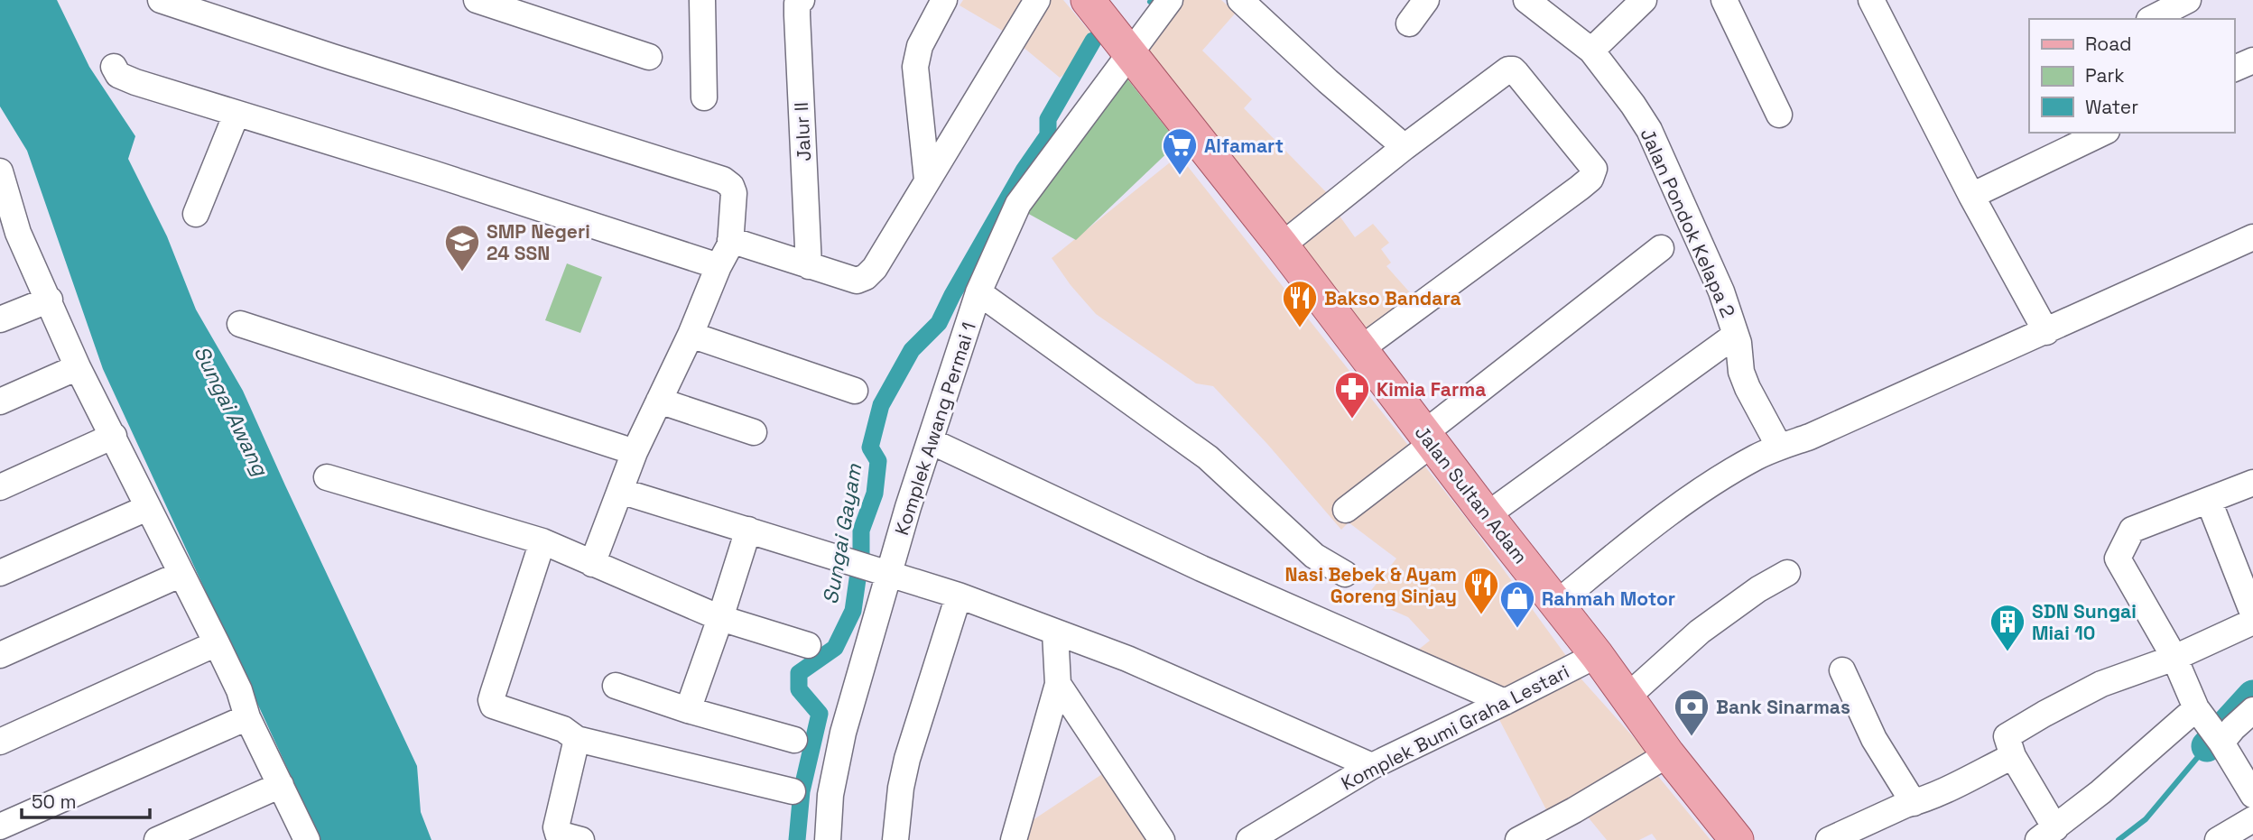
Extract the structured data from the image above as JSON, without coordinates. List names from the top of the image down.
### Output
{
  "streets": {
    "main road": ["Jalan Sultan Adam"],
    "street": [
      "Jalur II",
      "Jalan Pondok Kelapa 2",
      "Komplek Awang Permai 1",
      "Komplek Bumi Graha Lestari"
    ]
  },
  "crossings": [
    ["Komplek Awang Permai 1", "Jalan Sultan Adam"],
    ["Jalan Sultan Adam", "Komplek Bumi Graha Lestari"]
  ],
  "water": ["Sungai Awang", "Sungai Gayam"],
  "places": {
    "supermarket": ["Alfamart"],
    "school or university": ["SMP Negeri 24 SSN"],
    "restaurant": ["Bakso Bandara", "Nasi Bebek & Ayam Goreng Sinjay"],
    "pharmacy": ["Kimia Farma"],
    "shop": ["Rahmah Motor"],
    "building": ["SDN Sungai Miai 10"],
    "bank": ["Bank Sinarmas"]
  },
  "legend": ["Road", "Park", "Water"],
  "scale_bar": "50 m"
}
